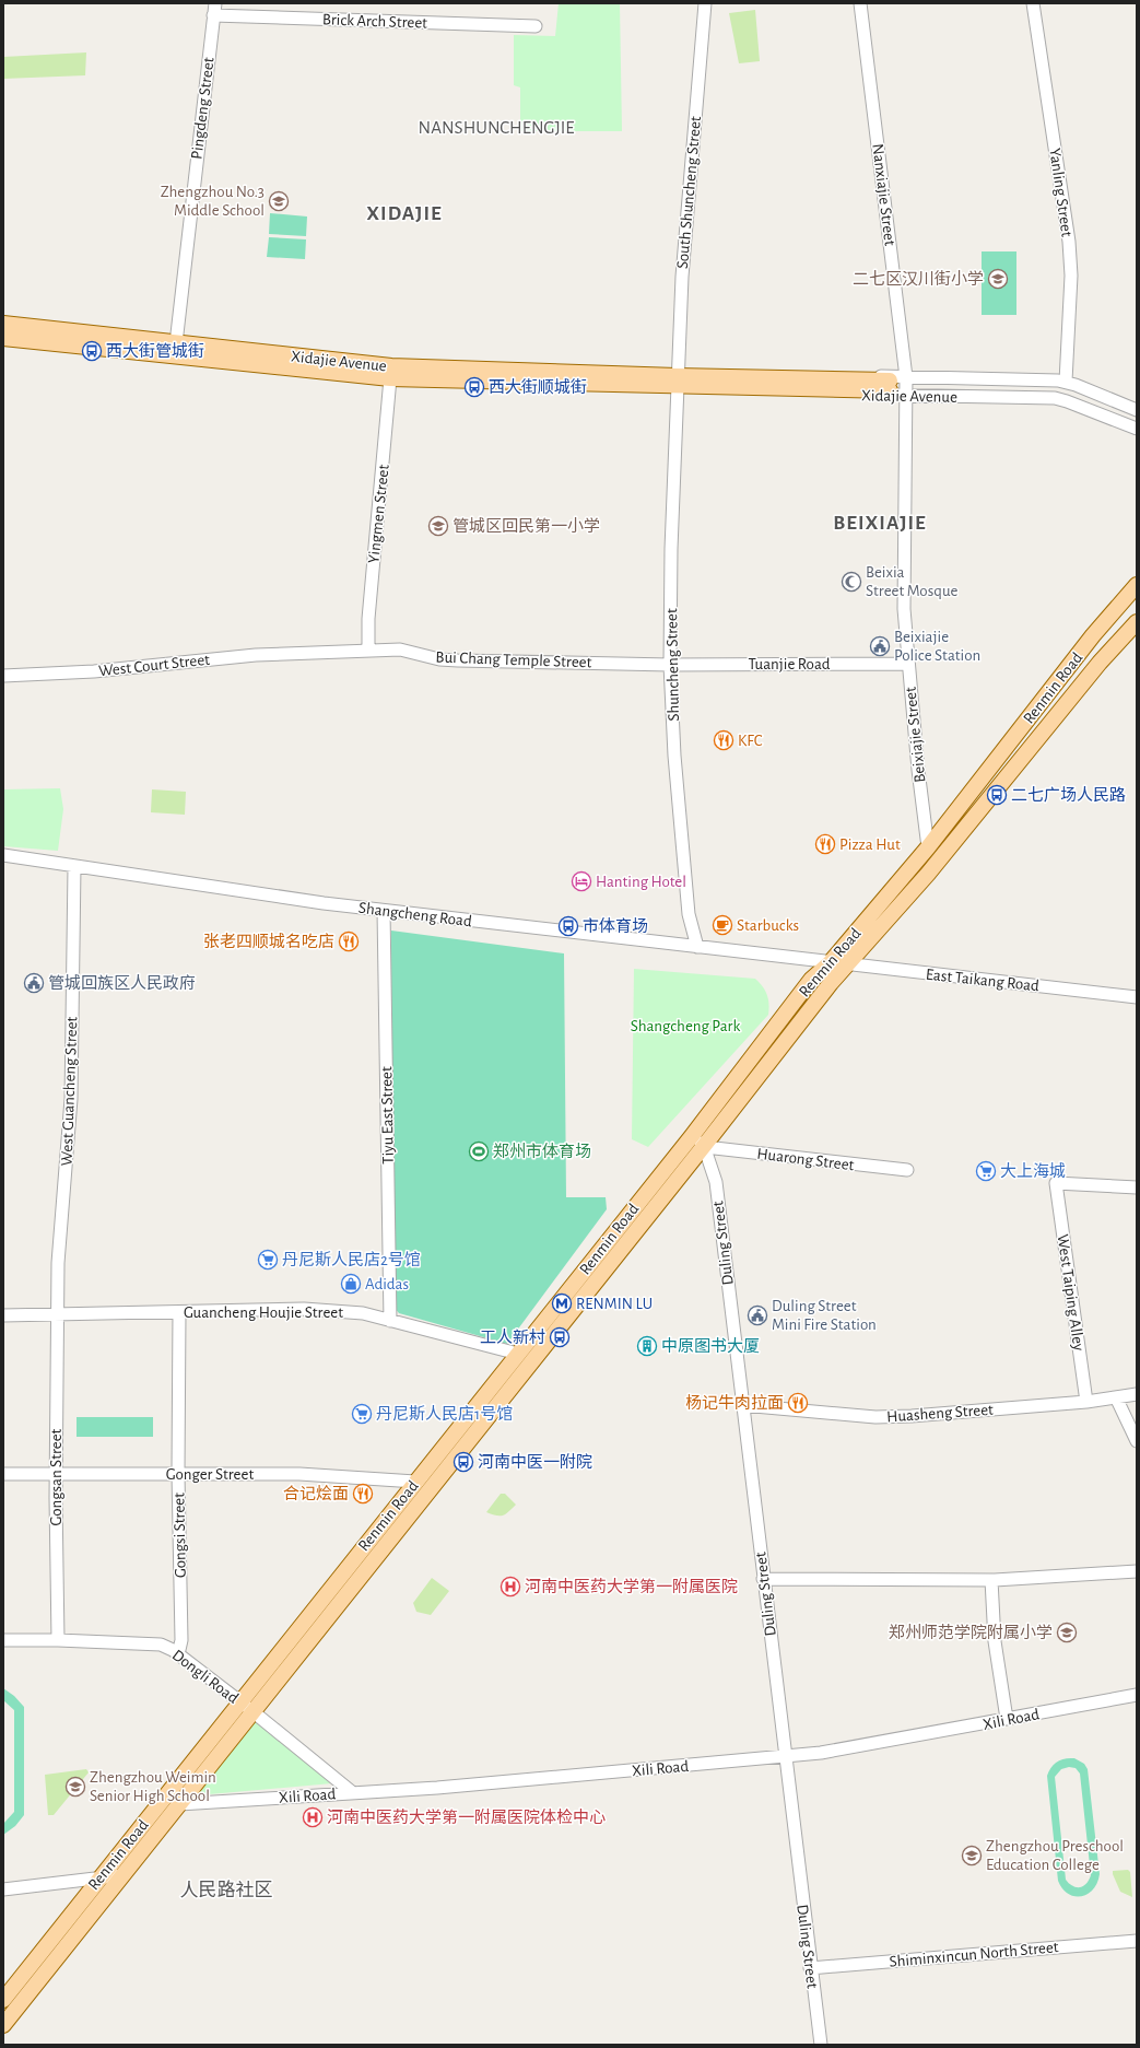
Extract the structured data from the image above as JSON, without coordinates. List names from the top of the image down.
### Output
{
  "streets": {
    "main road": ["Xidajie Avenue", "Renmin Road"],
    "street": [
      "Brick Arch Street",
      "Pingdeng Street",
      "South Shuncheng Street",
      "Yanling Street",
      "Nanxiajie Street",
      "Yingmen Street",
      "Bui Chang Temple Street",
      "Tuanjie Road",
      "West Court Street",
      "Shuncheng Street",
      "Beixiajie Street",
      "Shangcheng Road",
      "East Taikang Road",
      "West Guancheng Street",
      "Tiyu East Street",
      "Huarong Street",
      "Duling Street",
      "West Taiping Alley",
      "Guancheng Houjie Street",
      "Huasheng Street",
      "Gonger Street",
      "Gongsan Street",
      "Gongsi Street",
      "Dongli Road",
      "Xili Road",
      "Shiminxincun North Street"
    ]
  },
  "crossings": [
    ["Brick Arch Street", "Pingdeng Street"],
    ["Pingdeng Street", "Xidajie Avenue"],
    ["South Shuncheng Street", "Xidajie Avenue"],
    ["South Shuncheng Street", "Shuncheng Street"],
    ["Yanling Street", "Xidajie Avenue"],
    ["Nanxiajie Street", "Xidajie Avenue"],
    ["Nanxiajie Street", "Beixiajie Street"],
    ["Xidajie Avenue", "Yingmen Street"],
    ["Xidajie Avenue", "Shuncheng Street"],
    ["Xidajie Avenue", "Beixiajie Street"],
    ["Yingmen Street", "Bui Chang Temple Street"],
    ["Bui Chang Temple Street", "Tuanjie Road"],
    ["Bui Chang Temple Street", "West Court Street"],
    ["Bui Chang Temple Street", "Shuncheng Street"],
    ["Tuanjie Road", "Shuncheng Street"],
    ["Tuanjie Road", "Beixiajie Street"],
    ["Shuncheng Street", "Shangcheng Road"],
    ["Renmin Road", "Beixiajie Street"],
    ["Renmin Road", "Shangcheng Road"],
    ["Renmin Road", "East Taikang Road"],
    ["Renmin Road", "Huarong Street"],
    ["Renmin Road", "Duling Street"],
    ["Renmin Road", "Guancheng Houjie Street"],
    ["Renmin Road", "Gonger Street"],
    ["Renmin Road", "Dongli Road"],
    ["Renmin Road", "Xili Road"],
    ["Shangcheng Road", "East Taikang Road"],
    ["Shangcheng Road", "West Guancheng Street"],
    ["Shangcheng Road", "Tiyu East Street"],
    ["West Guancheng Street", "Guancheng Houjie Street"],
    ["West Guancheng Street", "Gongsan Street"],
    ["Tiyu East Street", "Guancheng Houjie Street"],
    ["Huarong Street", "Duling Street"],
    ["Duling Street", "Huasheng Street"],
    ["Duling Street", "Xili Road"],
    ["Duling Street", "Shiminxincun North Street"],
    ["West Taiping Alley", "Huasheng Street"],
    ["Guancheng Houjie Street", "Gongsan Street"],
    ["Guancheng Houjie Street", "Gongsi Street"],
    ["Gonger Street", "Gongsan Street"],
    ["Gonger Street", "Gongsi Street"],
    ["Gongsan Street", "Dongli Road"],
    ["Gongsi Street", "Dongli Road"],
    ["Dongli Road", "Xili Road"]
  ],
  "districts": [
    "NANSHUNCHENGJIE",
    "XIDAJIE",
    "BEIXIAJIE",
    "人民路社区"
  ],
  "parks": ["Shangcheng Park"],
  "places": {
    "school or university": [
      "Zhengzhou No.3 Middle School",
      "二七区汉川街小学",
      "管城区回民第一小学",
      "郑州师范学院附属小学",
      "Zhengzhou Weimin Senior High School",
      "Zhengzhou Preschool Education College"
    ],
    "bus stop": [
      "西大街管城街",
      "西大街顺城街",
      "二七广场人民路",
      "市体育场",
      "工人新村",
      "河南中医一附院"
    ],
    "mosque": ["Beixia Street Mosque"],
    "public building": ["Beixiajie Police Station", "管城回族区人民政府", "Duling Street Mini Fire Station"],
    "restaurant": [
      "KFC",
      "Pizza Hut",
      "张老四顺城名吃店",
      "杨记牛肉拉面",
      "合记烩面"
    ],
    "hotel": ["Hanting Hotel"],
    "cafe": ["Starbucks"],
    "sports": ["郑州市体育场"],
    "supermarket": ["大上海城", "丹尼斯人民店2号馆", "丹尼斯人民店1号馆"],
    "shop": ["Adidas"],
    "metro station": ["RENMIN LU"],
    "building": ["中原图书大厦"],
    "hospital": ["河南中医药大学第一附属医院", "河南中医药大学第一附属医院体检中心"]
  }
}
